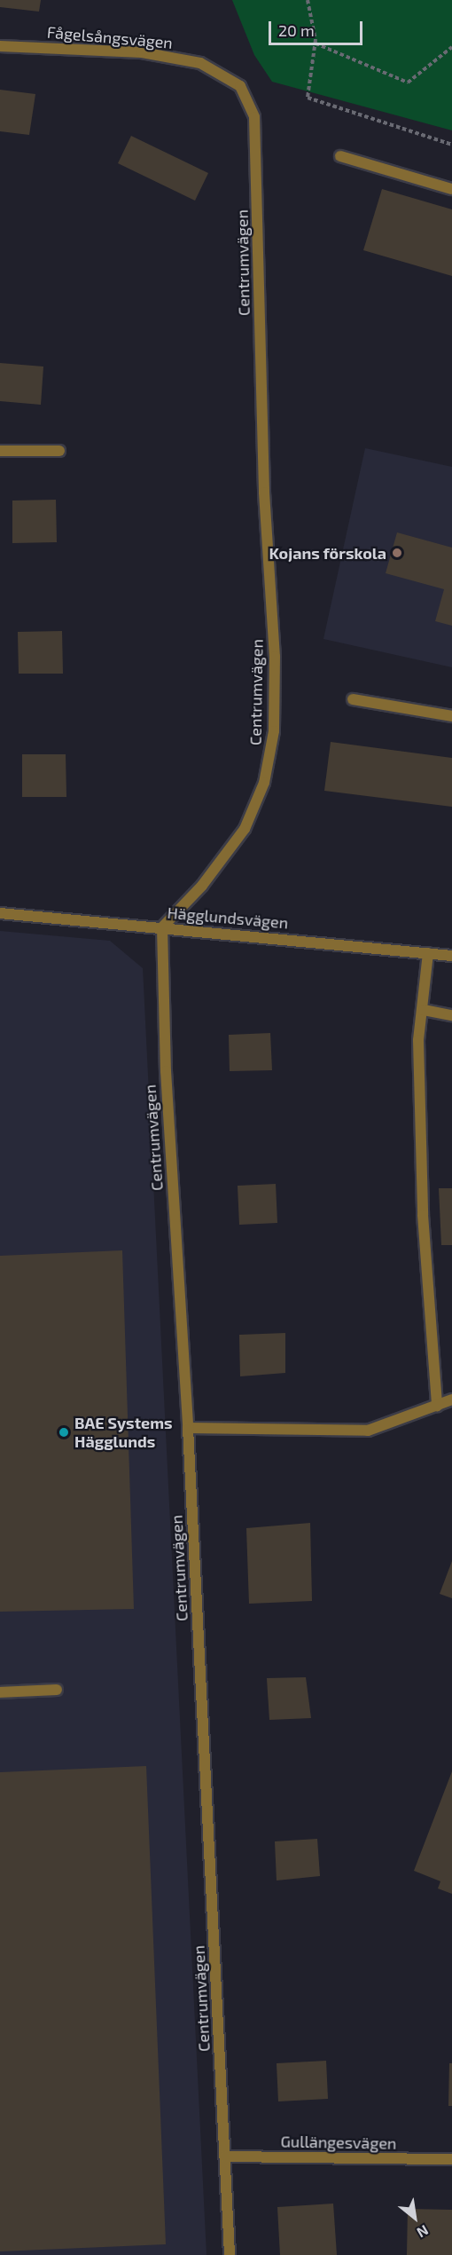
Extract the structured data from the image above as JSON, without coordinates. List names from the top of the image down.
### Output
{
  "streets": {
    "street": [
      "Fågelsångsvägen",
      "Centrumvägen",
      "Hägglundsvägen",
      "Gullängesvägen"
    ]
  },
  "crossings": [
    ["Fågelsångsvägen", "Centrumvägen"],
    ["Centrumvägen", "Hägglundsvägen"],
    ["Centrumvägen", "Gullängesvägen"]
  ],
  "places": ["Kojans förskola", "BAE Systems Hägglunds"],
  "scale_bar": "20 m",
  "north": "bottom right"
}
